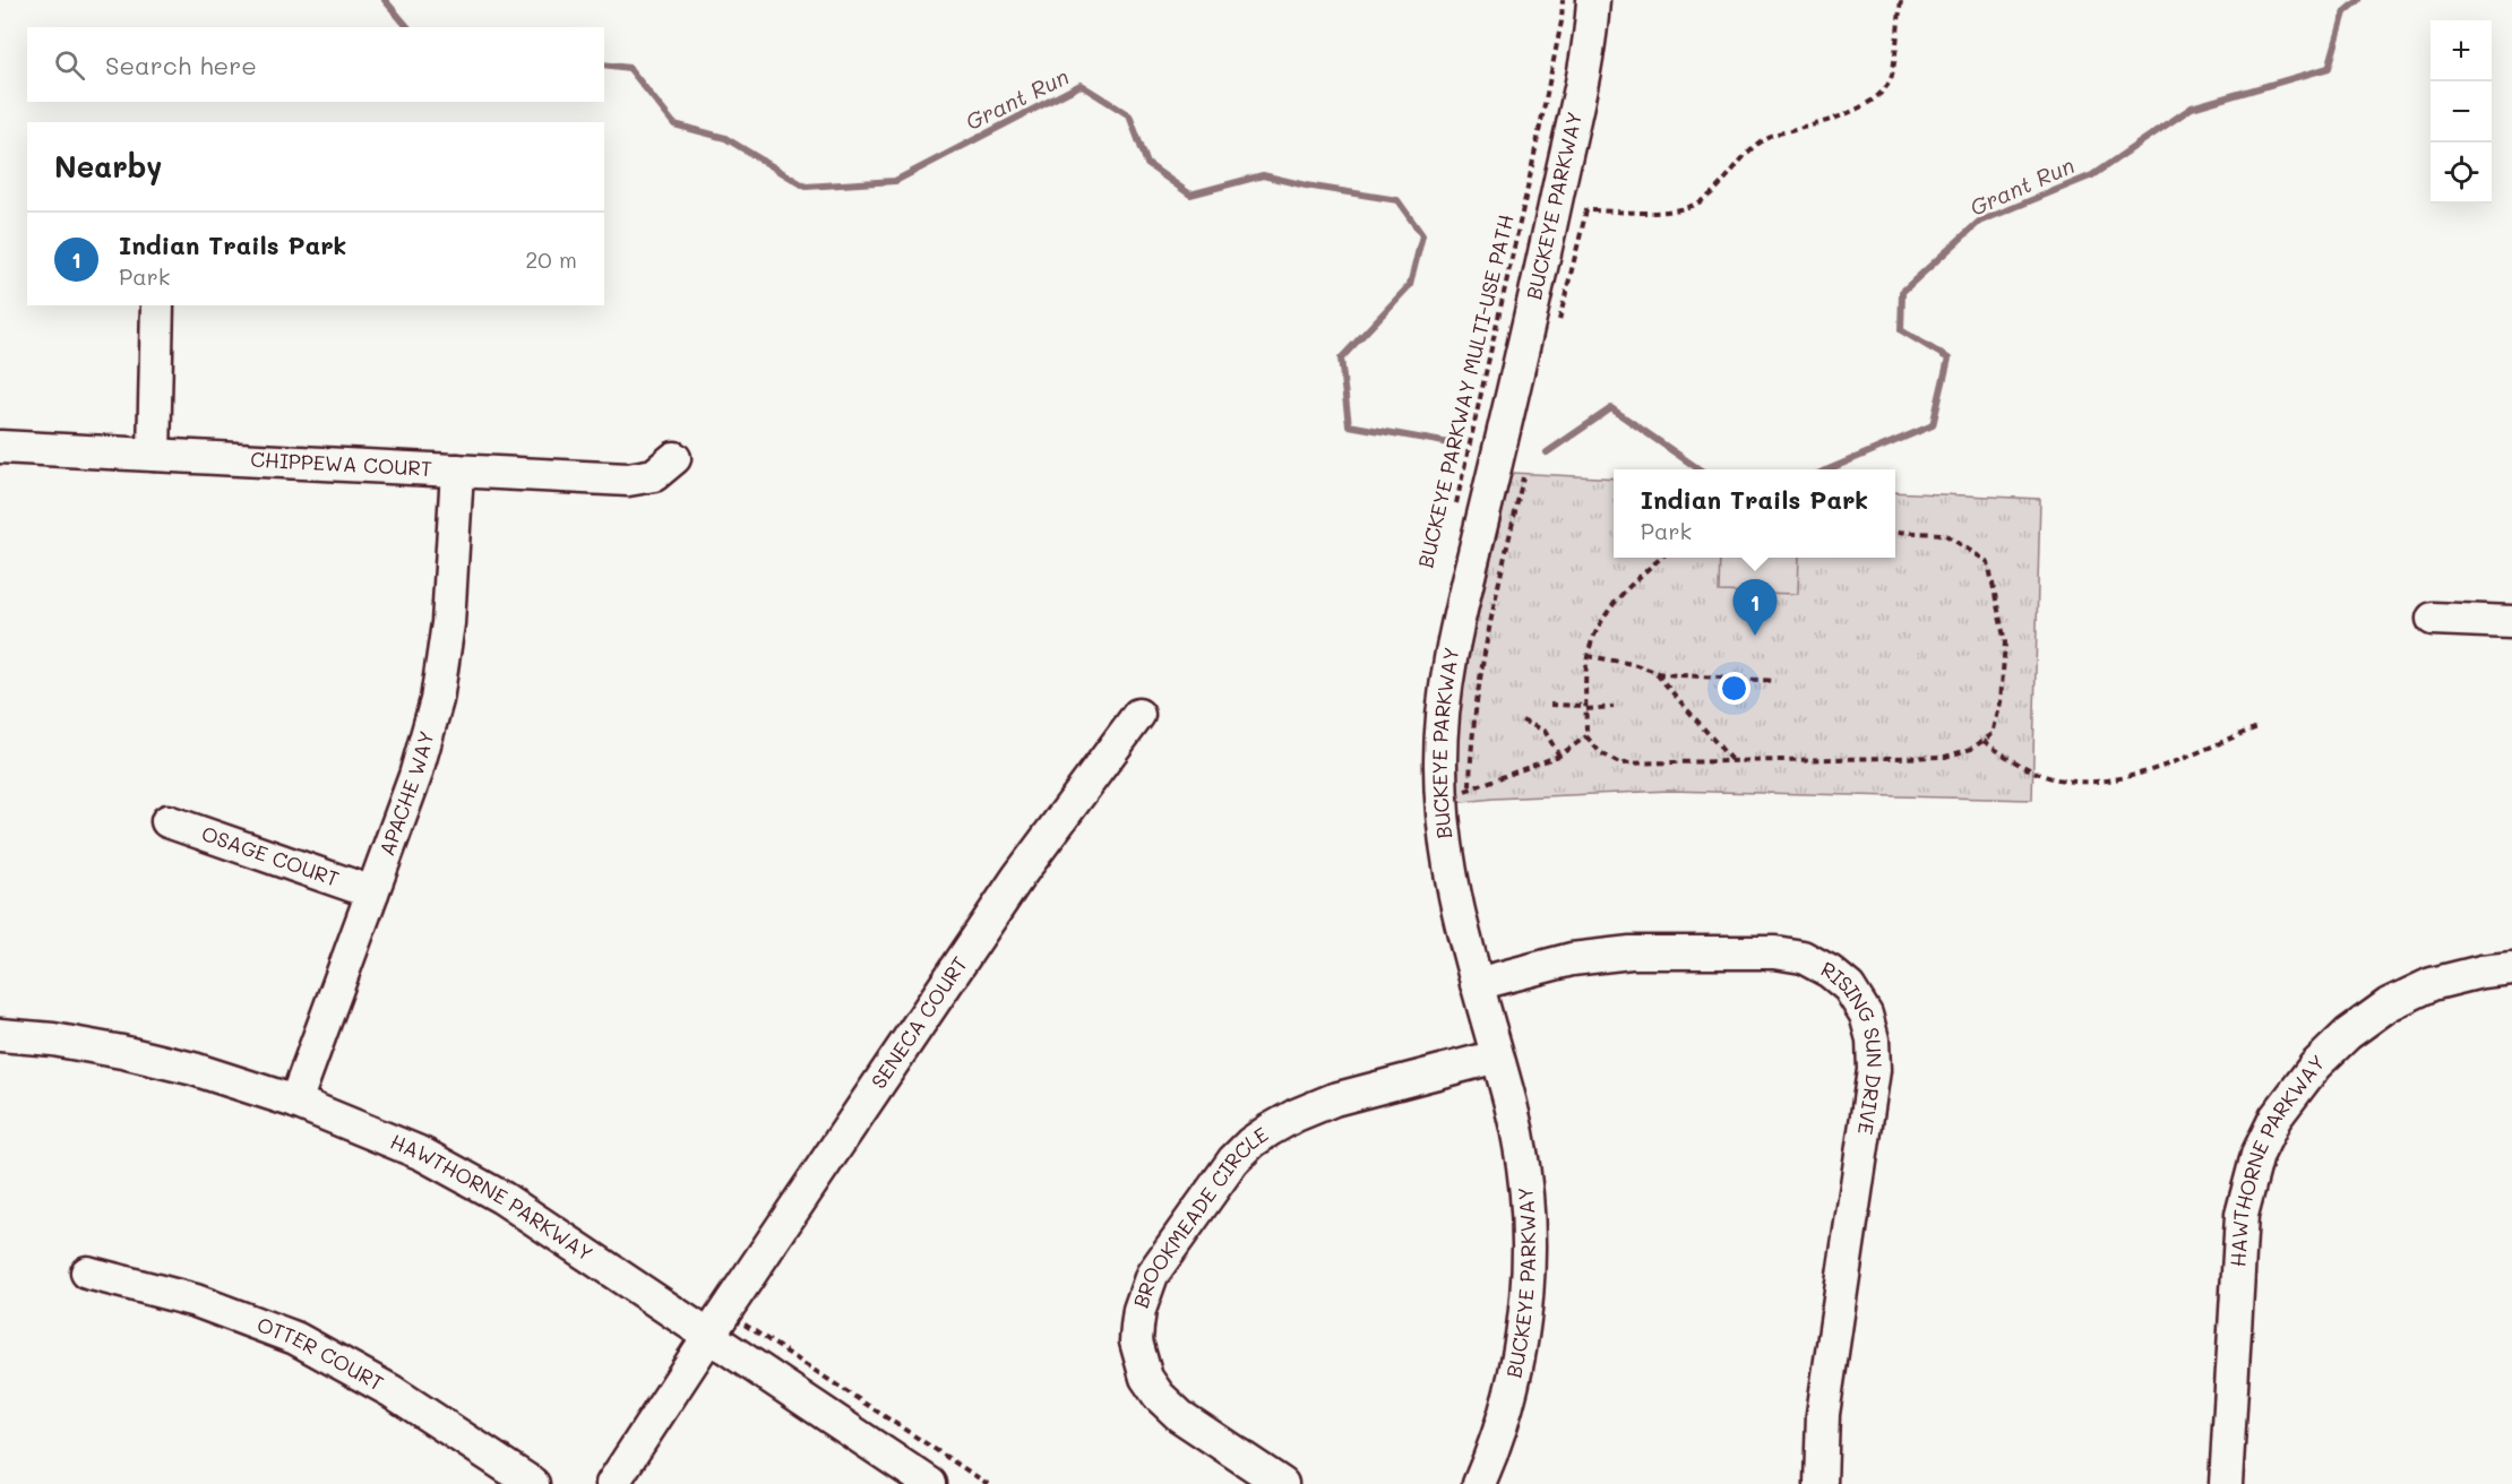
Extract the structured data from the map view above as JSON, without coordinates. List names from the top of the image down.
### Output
{
  "streets": {
    "street": [
      "BUCKEYE PARKWAY",
      "CHIPPEWA COURT",
      "APACHE WAY",
      "OSAGE COURT",
      "SENECA COURT",
      "RISING SUN DRIVE",
      "HAWTHORNE PARKWAY",
      "BROOKMEADE CIRCLE",
      "OTTER COURT"
    ],
    "path": ["BUCKEYE PARKWAY MULTI-USE PATH"]
  },
  "crossings": [
    ["BUCKEYE PARKWAY", "RISING SUN DRIVE"],
    ["BUCKEYE PARKWAY", "BROOKMEADE CIRCLE"],
    ["CHIPPEWA COURT", "APACHE WAY"],
    ["APACHE WAY", "OSAGE COURT"],
    ["APACHE WAY", "HAWTHORNE PARKWAY"],
    ["SENECA COURT", "HAWTHORNE PARKWAY"]
  ],
  "water": ["Grant Run"],
  "page": {
    "map_buttons": ["+", "−"],
    "search": "Search here",
    "heading": "Nearby",
    "list": [
      {
        "mark": "1",
        "name": "Indian Trails Park",
        "note": "Park",
        "value": "20 m"
      }
    ],
    "popup": ["Indian Trails Park", "Park"],
    "pins": "1"
  }
}
